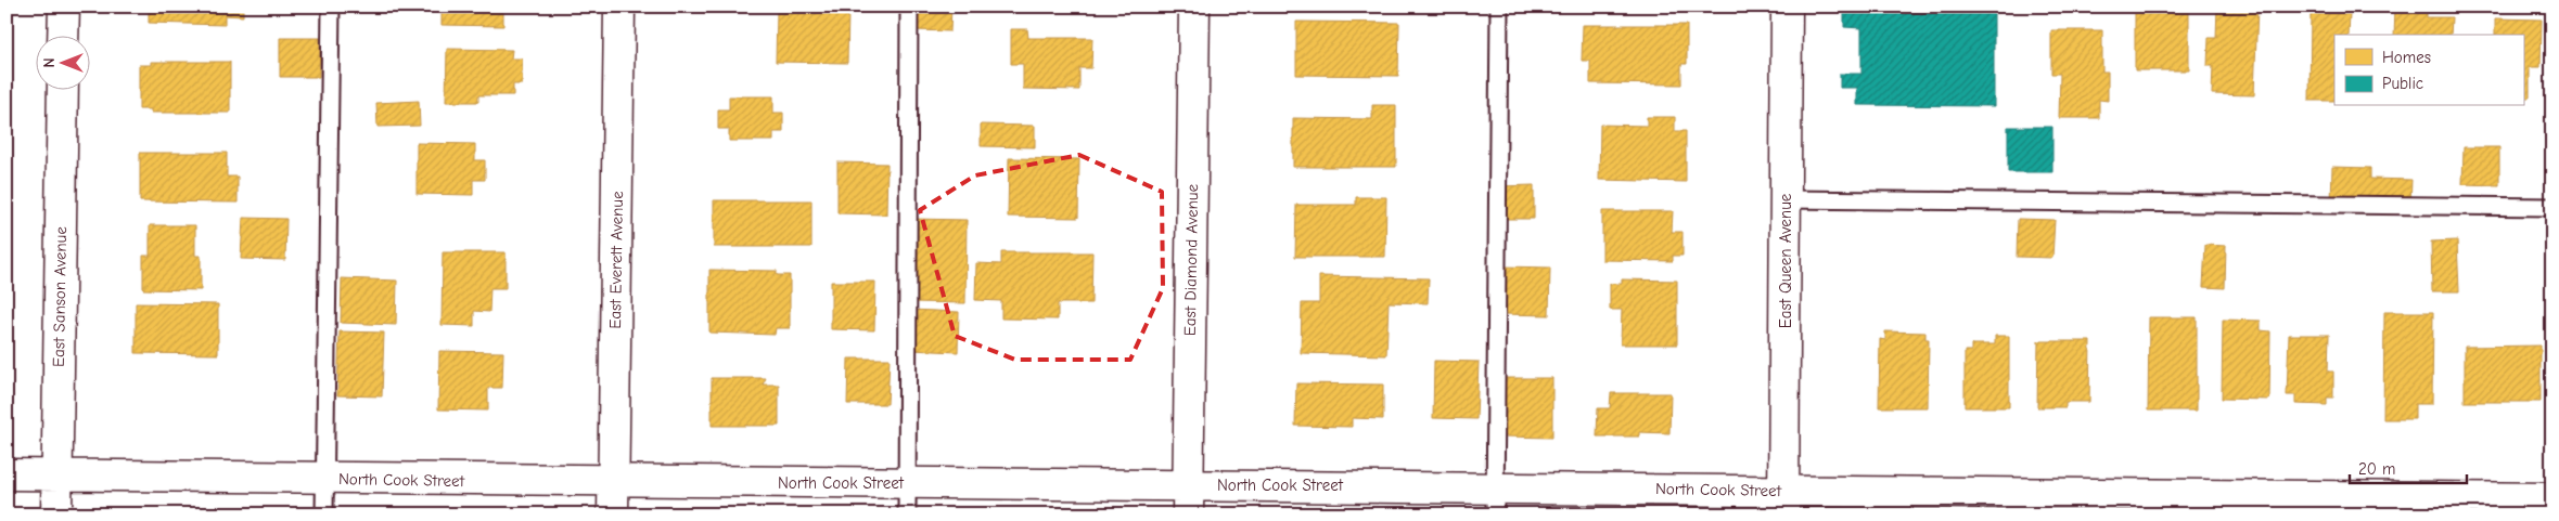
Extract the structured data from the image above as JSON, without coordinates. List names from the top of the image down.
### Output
{
  "streets": {
    "street": [
      "East Everett Avenue",
      "East Diamond Avenue",
      "East Queen Avenue",
      "East Sanson Avenue",
      "North Cook Street"
    ]
  },
  "crossings": [
    ["East Everett Avenue", "North Cook Street"],
    ["East Diamond Avenue", "North Cook Street"],
    ["East Queen Avenue", "North Cook Street"],
    ["East Sanson Avenue", "North Cook Street"]
  ],
  "legend": ["Homes", "Public"],
  "scale_bar": "20 m",
  "north": "left"
}
